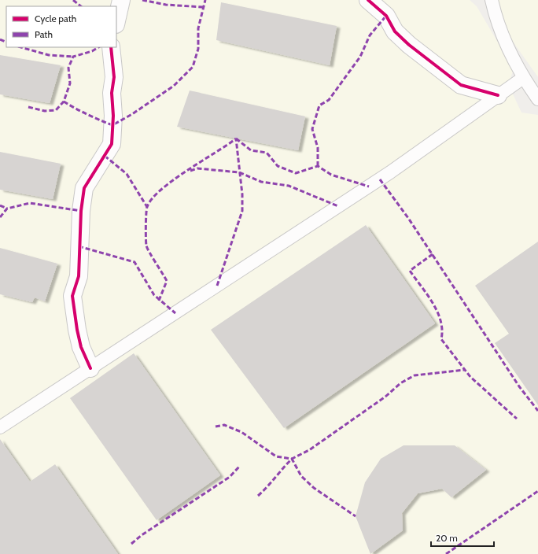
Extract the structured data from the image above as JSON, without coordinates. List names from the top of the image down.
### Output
{
  "legend": ["Cycle path", "Path"],
  "scale_bar": "20 m"
}
